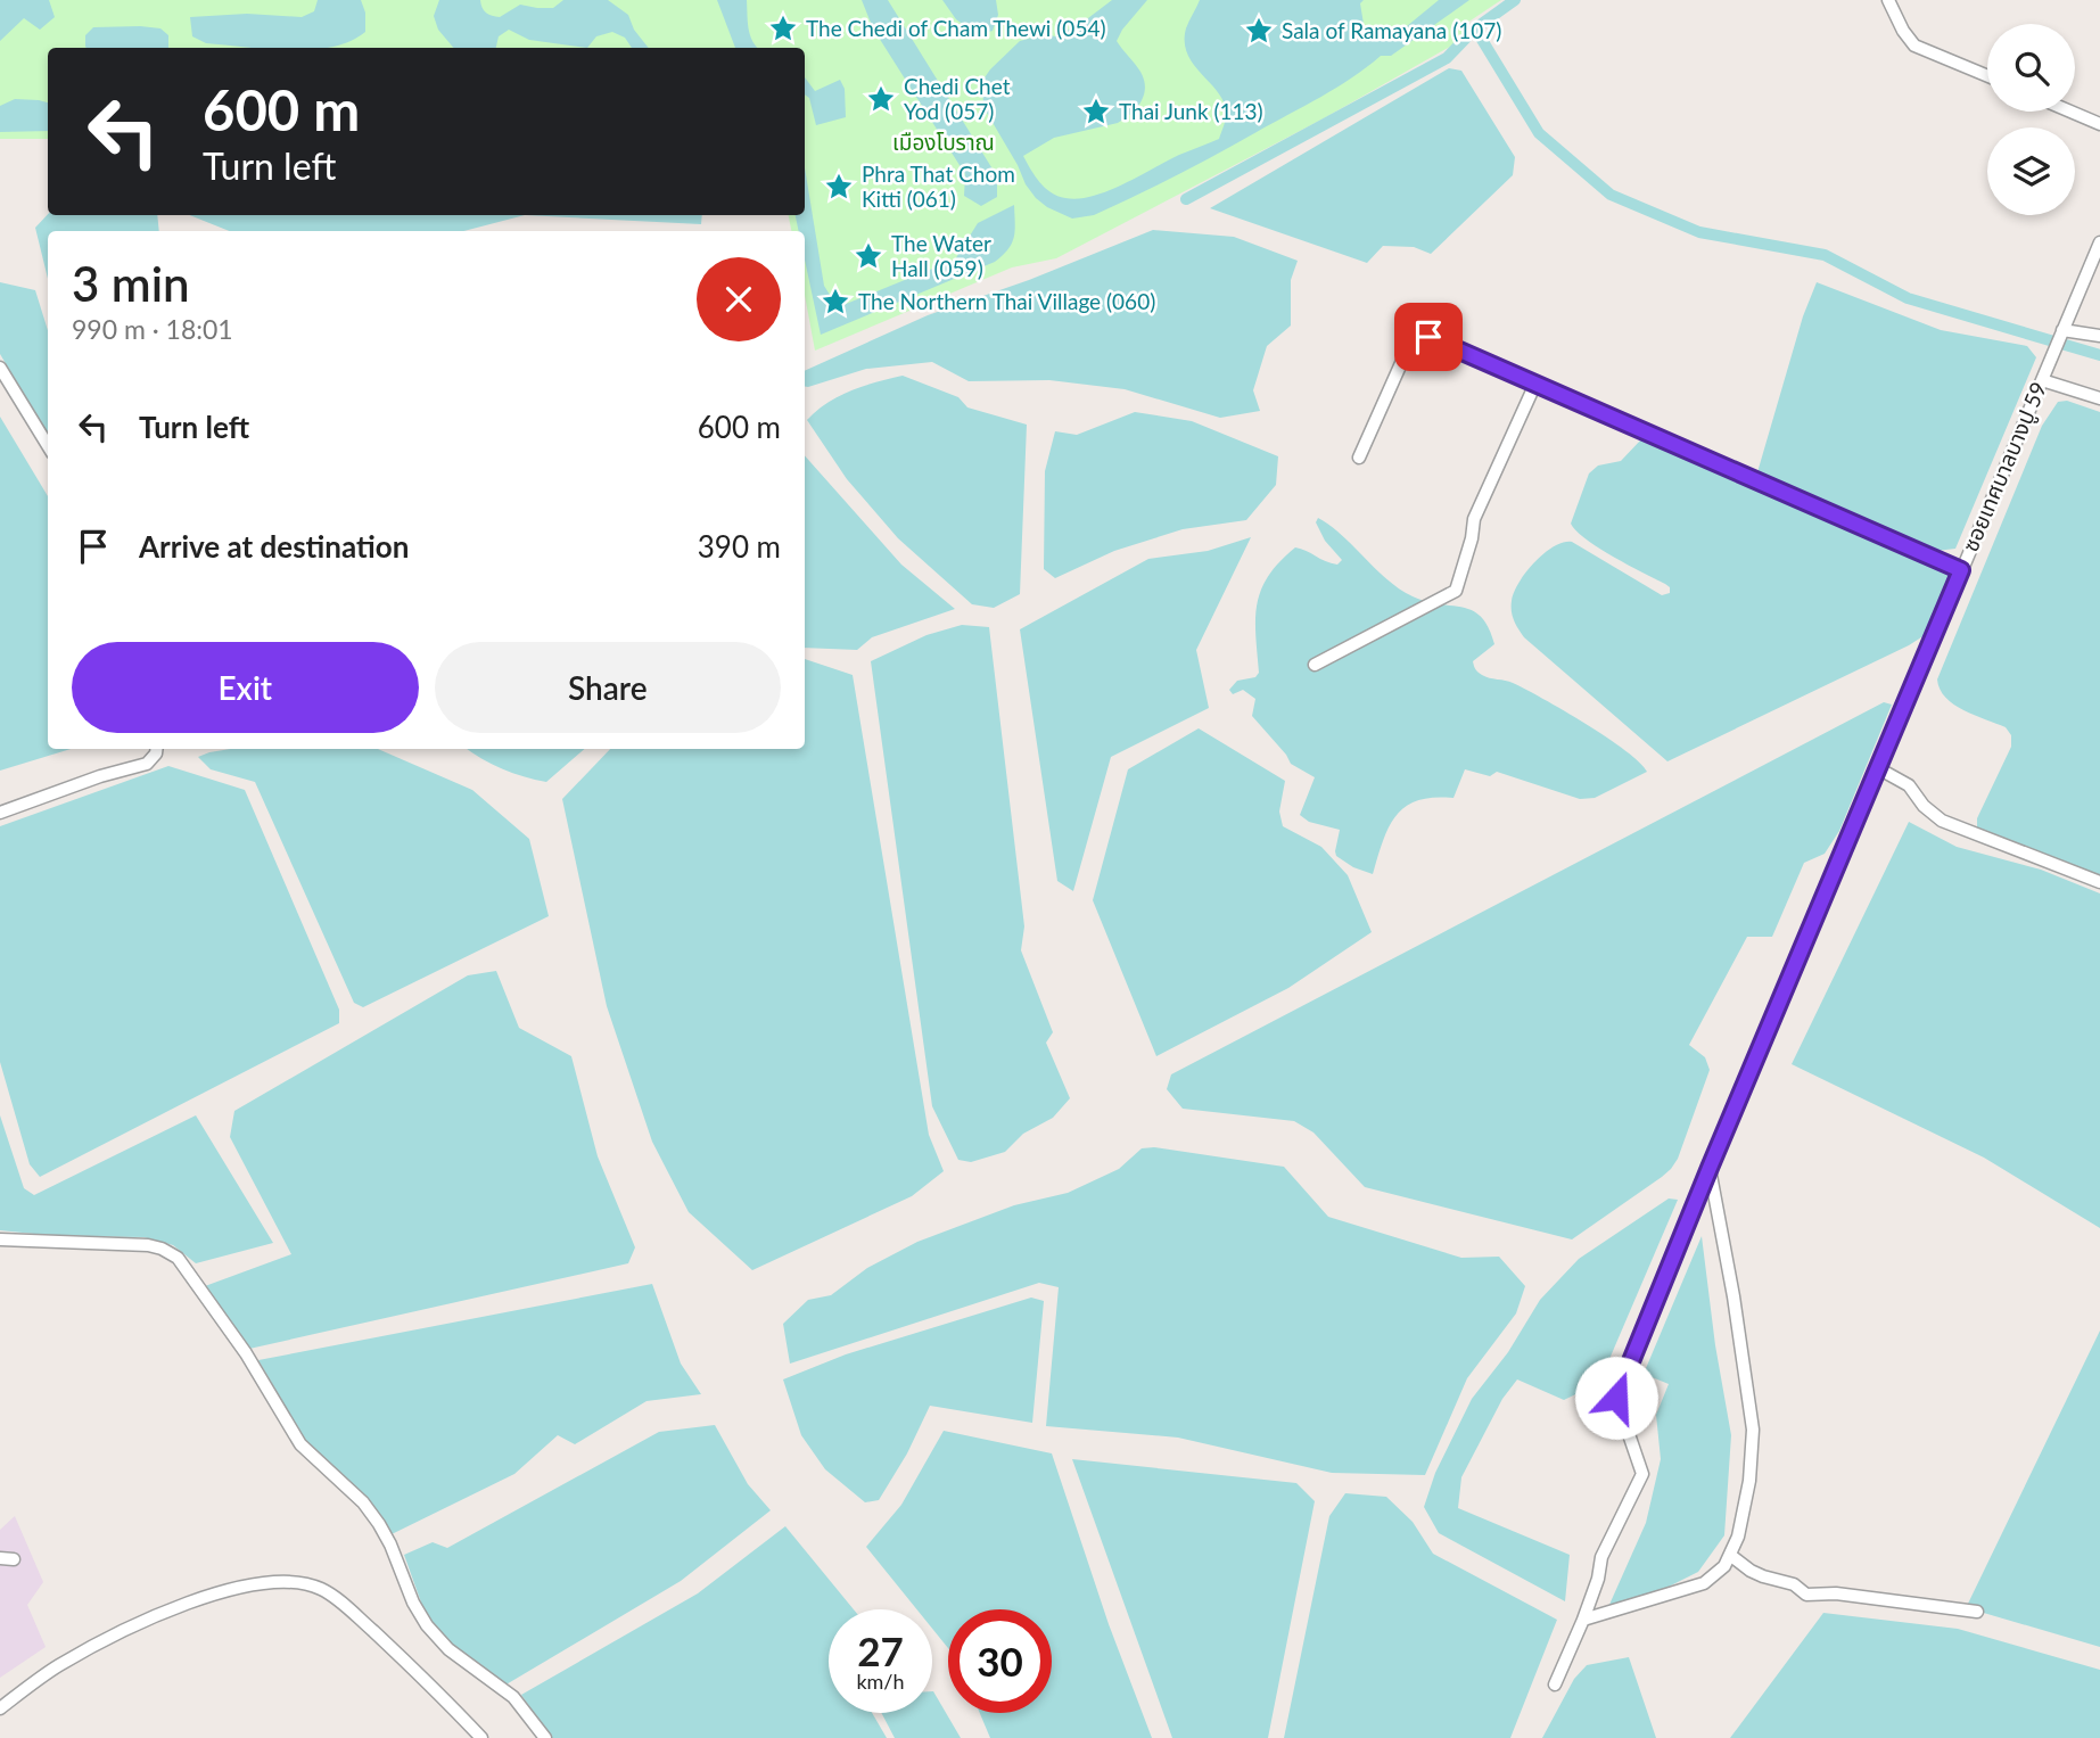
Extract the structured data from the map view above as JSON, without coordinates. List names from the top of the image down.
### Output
{
  "streets": {
    "street": ["ซอยเทศบาลบางปู 59"]
  },
  "parks": ["เมืองโบราณ"],
  "places": {
    "place": [
      "The Chedi of Cham Thewi (054)",
      "Sala of Ramayana (107)",
      "Chedi Chet Yod (057)",
      "Thai Junk (113)",
      "Phra That Chom Kitti (061)",
      "The Water Hall (059)",
      "The Northern Thai Village (060)"
    ]
  },
  "page": {
    "turn": ["600 m", "Turn left"],
    "heading": ["3 min", "990 m · 18:01"],
    "list": [
      {
        "name": "Turn left",
        "value": "600 m"
      },
      {
        "name": "Arrive at destination",
        "value": "390 m"
      }
    ],
    "buttons": ["Exit", "Share"],
    "speed": "27 km/h",
    "limit": "30"
  }
}
